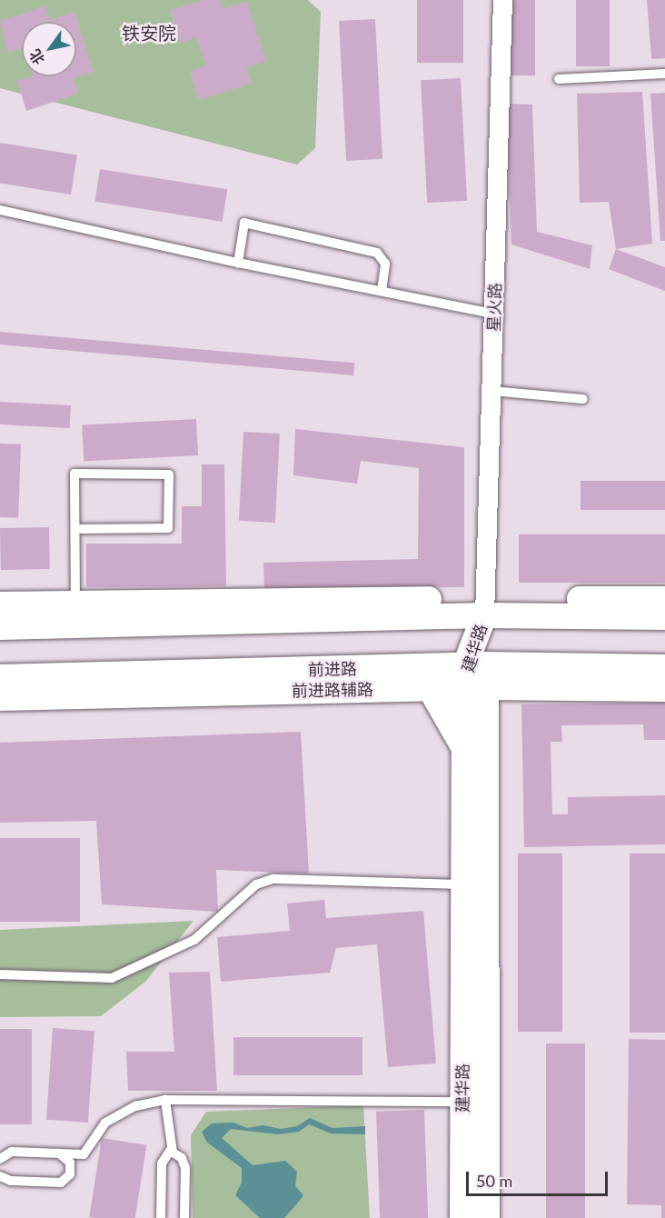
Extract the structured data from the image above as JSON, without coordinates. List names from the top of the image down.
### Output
{
  "streets": {
    "main road": ["建华路", "前进路", "前进路辅路"],
    "street": ["星火路"]
  },
  "crossings": [
    ["星火路", "建华路"],
    ["建华路", "前进路"],
    ["建华路", "前进路辅路"],
    ["前进路", "前进路辅路"]
  ],
  "districts": ["铁安院"],
  "scale_bar": "50 m",
  "north": "bottom left"
}
